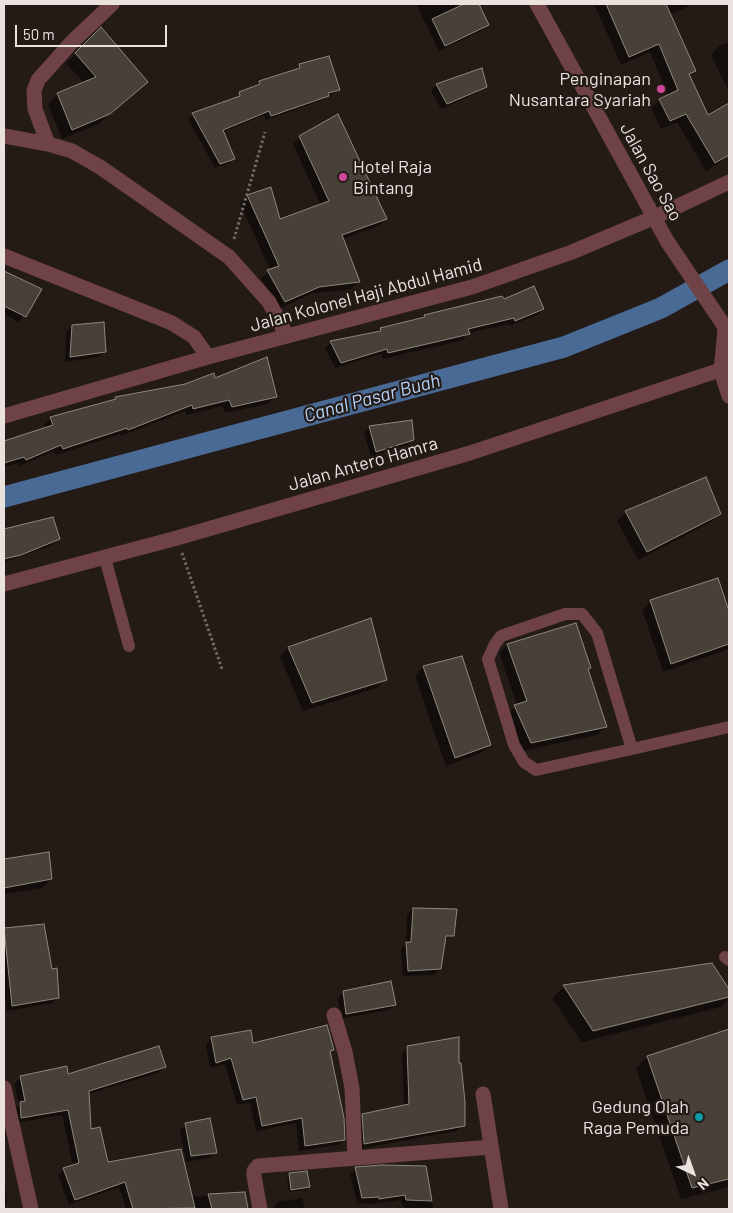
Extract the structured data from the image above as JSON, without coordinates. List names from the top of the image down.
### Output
{
  "streets": {
    "street": ["Jalan Sao Sao", "Jalan Kolonel Haji Abdul Hamid", "Jalan Antero Hamra"]
  },
  "crossings": [
    ["Jalan Sao Sao", "Jalan Kolonel Haji Abdul Hamid"],
    ["Jalan Sao Sao", "Jalan Antero Hamra"]
  ],
  "water": ["Canal Pasar Buah"],
  "places": ["Penginapan Nusantara Syariah", "Hotel Raja Bintang", "Gedung Olah Raga Pemuda"],
  "scale_bar": "50 m",
  "north": "bottom right"
}
